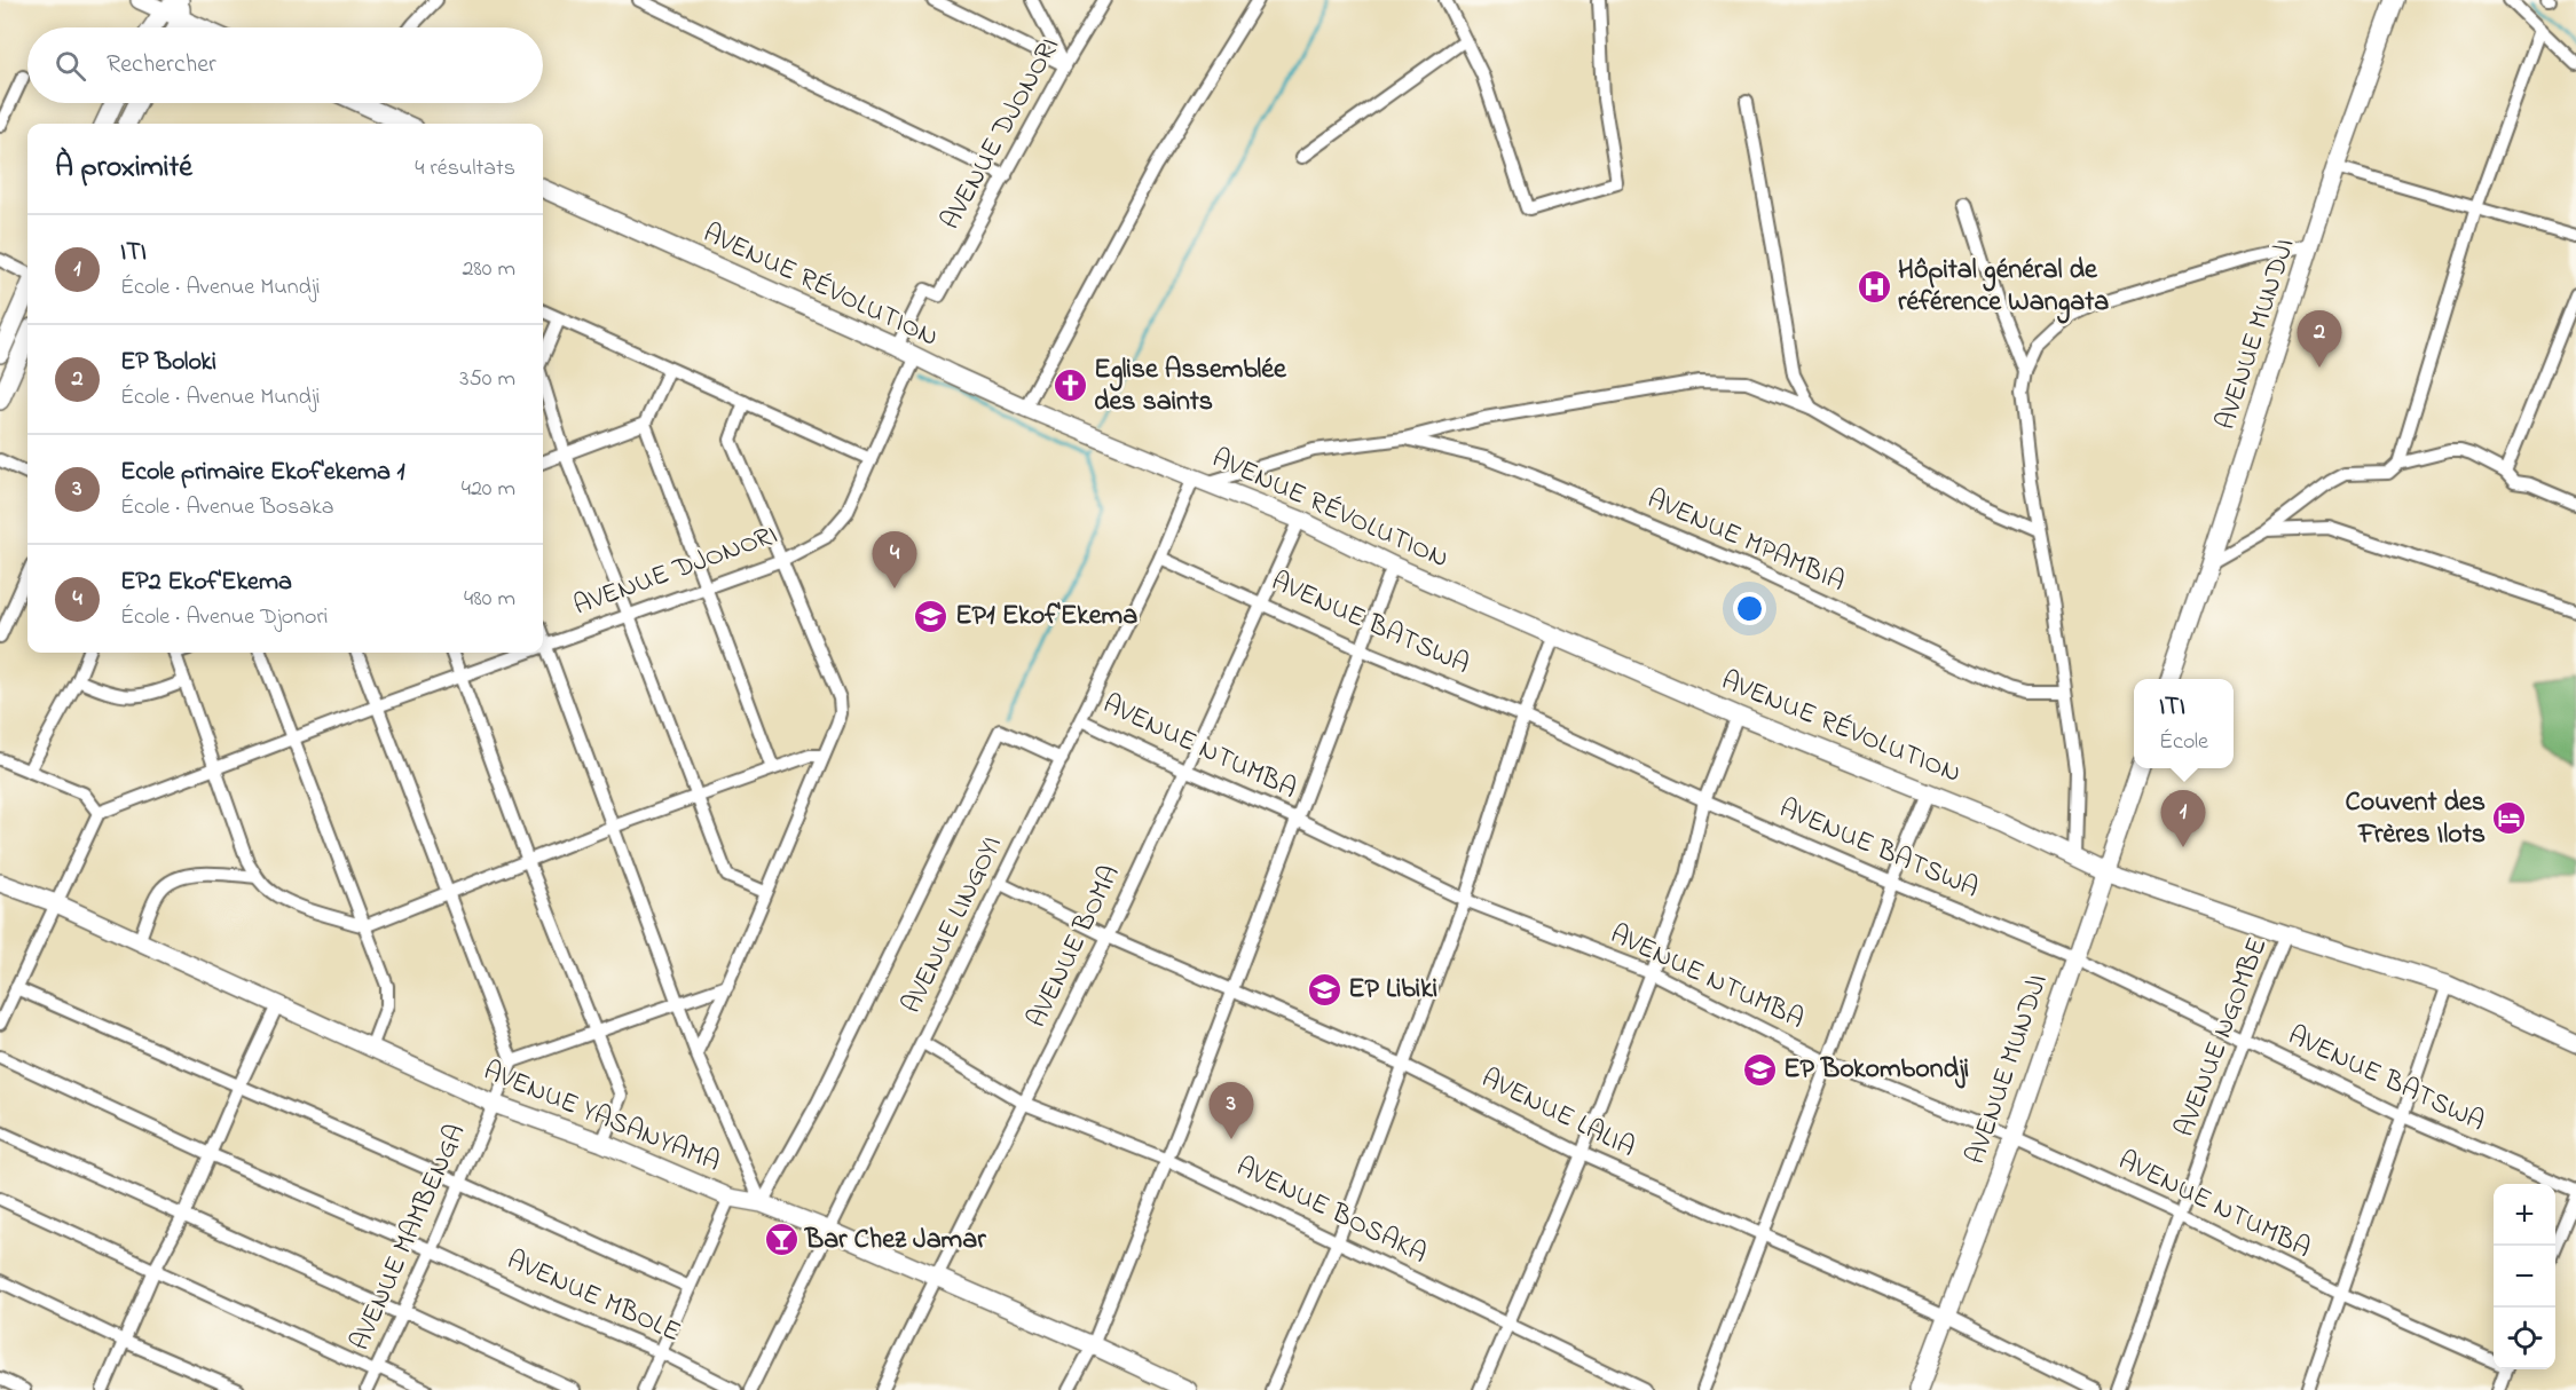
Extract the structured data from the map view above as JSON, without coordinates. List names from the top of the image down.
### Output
{
  "streets": {
    "street": [
      "AVENUE DJONORI",
      "AVENUE RÉVOLUTION",
      "AVENUE MUNDJI",
      "AVENUE MPAMBIA",
      "AVENUE BATSWA",
      "AVENUE NTUMBA",
      "AVENUE LINGOYI",
      "AVENUE BOMA",
      "AVENUE NGOMBE",
      "AVENUE LALIA",
      "AVENUE YASANYAMA",
      "AVENUE BOSAKA",
      "AVENUE MAMBENGA",
      "AVENUE MBOLE"
    ]
  },
  "crossings": [
    ["AVENUE DJONORI", "AVENUE RÉVOLUTION"],
    ["AVENUE RÉVOLUTION", "AVENUE MUNDJI"],
    ["AVENUE RÉVOLUTION", "AVENUE LINGOYI"],
    ["AVENUE RÉVOLUTION", "AVENUE BOMA"],
    ["AVENUE RÉVOLUTION", "AVENUE NGOMBE"],
    ["AVENUE MUNDJI", "AVENUE BATSWA"],
    ["AVENUE MUNDJI", "AVENUE NTUMBA"],
    ["AVENUE MUNDJI", "AVENUE LALIA"],
    ["AVENUE BATSWA", "AVENUE LINGOYI"],
    ["AVENUE BATSWA", "AVENUE BOMA"],
    ["AVENUE BATSWA", "AVENUE NGOMBE"],
    ["AVENUE NTUMBA", "AVENUE LINGOYI"],
    ["AVENUE NTUMBA", "AVENUE BOMA"],
    ["AVENUE NTUMBA", "AVENUE NGOMBE"],
    ["AVENUE LINGOYI", "AVENUE LALIA"],
    ["AVENUE LINGOYI", "AVENUE YASANYAMA"],
    ["AVENUE LINGOYI", "AVENUE BOSAKA"],
    ["AVENUE BOMA", "AVENUE LALIA"],
    ["AVENUE BOMA", "AVENUE YASANYAMA"],
    ["AVENUE BOMA", "AVENUE BOSAKA"],
    ["AVENUE YASANYAMA", "AVENUE MAMBENGA"],
    ["AVENUE MAMBENGA", "AVENUE MBOLE"]
  ],
  "places": {
    "hospital": ["Hôpital général de référence Wangata"],
    "church": ["Eglise Assemblée des saints"],
    "school or university": ["EP1 Ekof'Ekema", "EP Libiki", "EP Bokombondji"],
    "hotel": ["Couvent des Frères Ilots"],
    "bar": ["Bar Chez Jamar"]
  },
  "page": {
    "search": "Rechercher",
    "heading": ["À proximité", "4 résultats"],
    "list": [
      {
        "mark": "1",
        "name": "ITI",
        "note": "École · Avenue Mundji",
        "value": "280 m"
      },
      {
        "mark": "2",
        "name": "EP Boloki",
        "note": "École · Avenue Mundji",
        "value": "350 m"
      },
      {
        "mark": "3",
        "name": "Ecole primaire Ekof'ekema 1",
        "note": "École · Avenue Bosaka",
        "value": "420 m"
      },
      {
        "mark": "4",
        "name": "EP2 Ekof'Ekema",
        "note": "École · Avenue Djonori",
        "value": "480 m"
      }
    ],
    "pins": [
      "2",
      "4",
      "1",
      "3"
    ],
    "popup": ["ITI", "École"],
    "map_buttons": ["+", "−"]
  }
}
